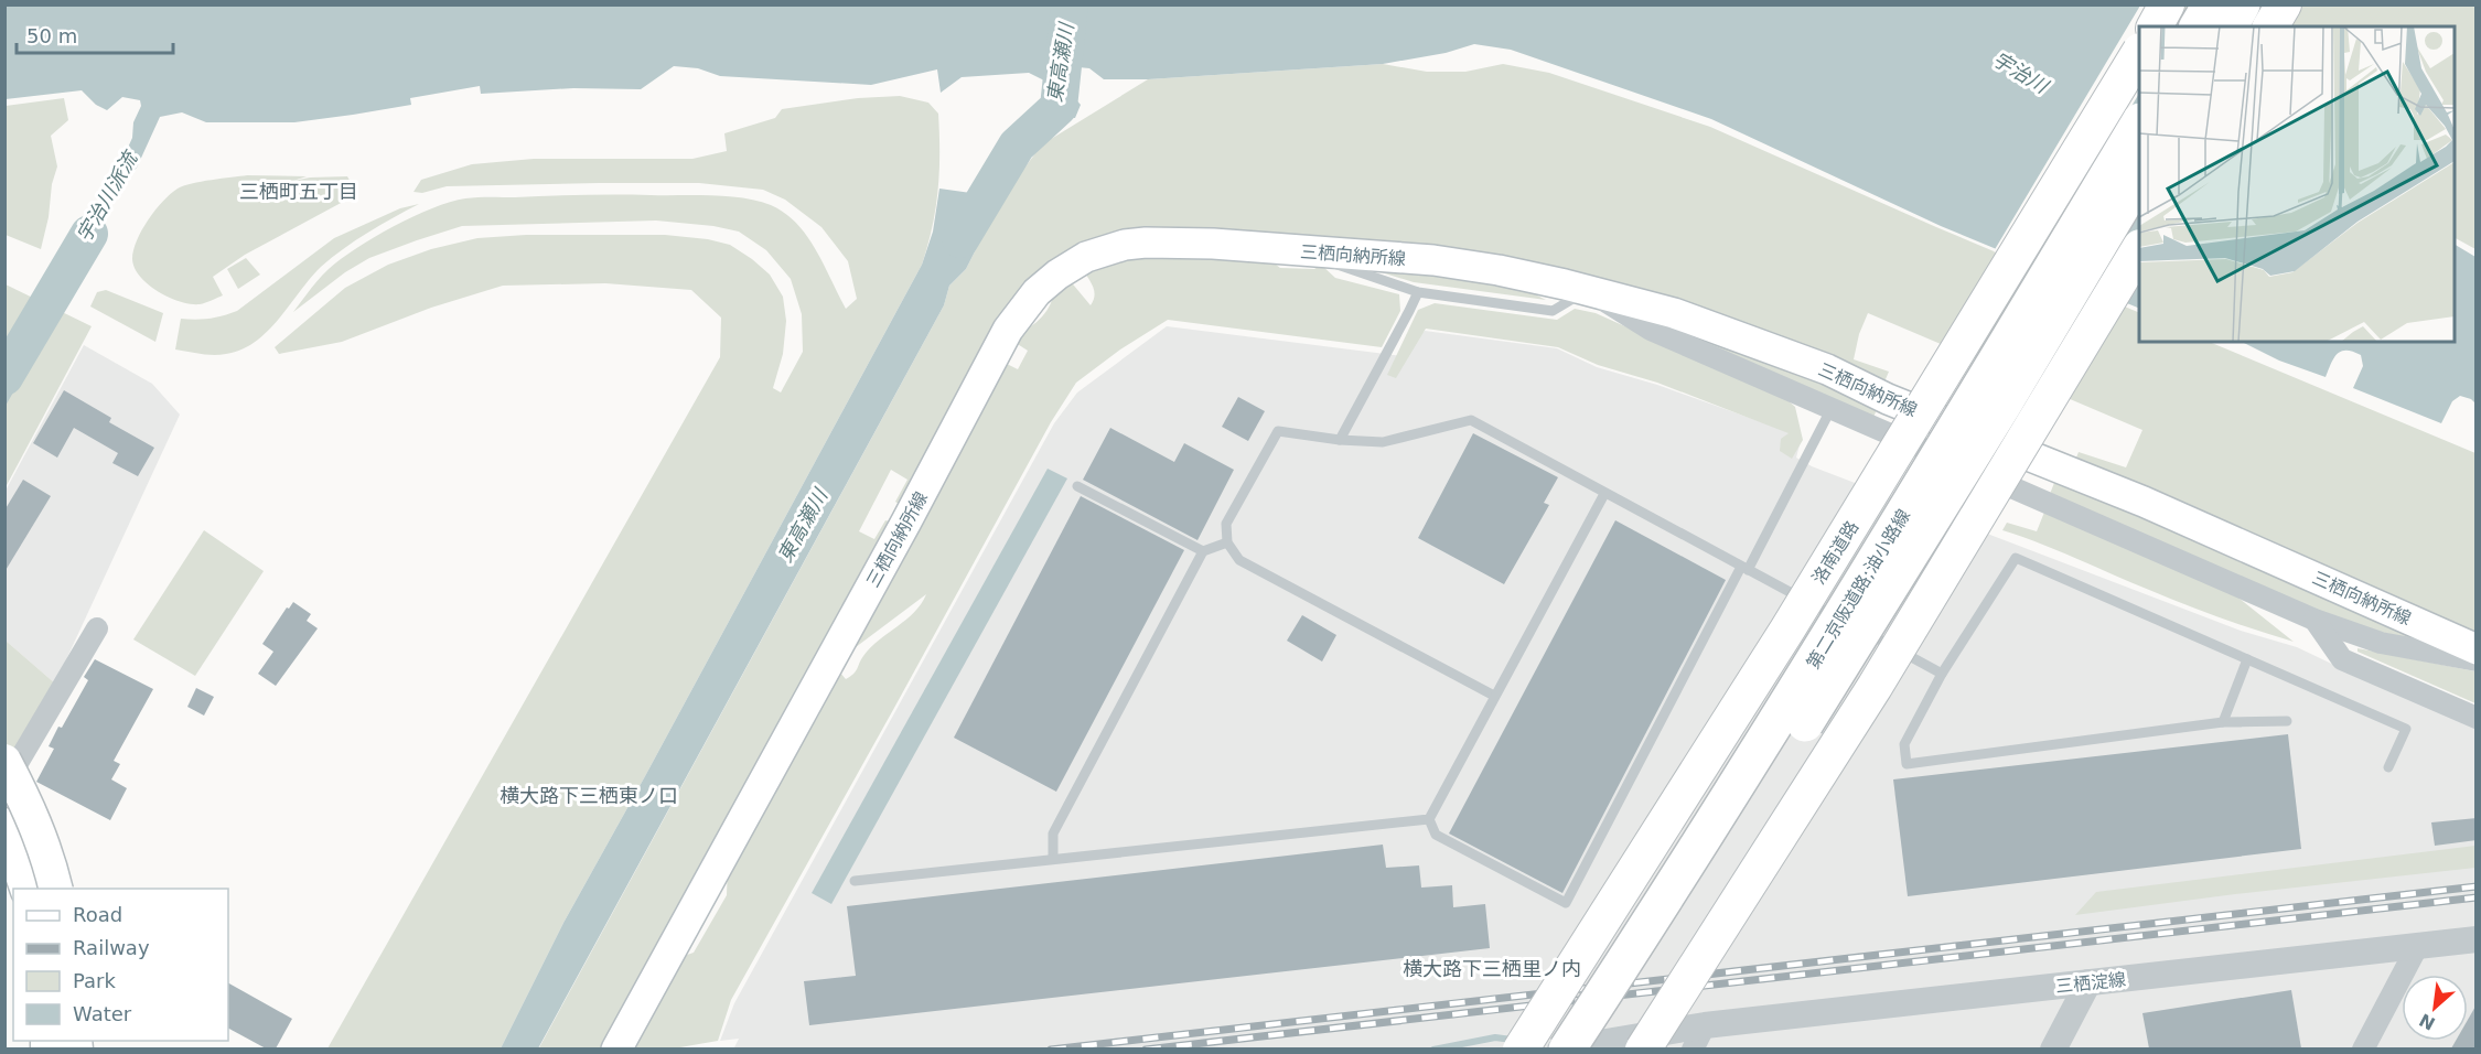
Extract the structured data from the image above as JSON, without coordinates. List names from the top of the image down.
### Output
{
  "streets": {
    "highway": ["洛南道路", "第二京阪道路;油小路線"],
    "main road": ["三栖向納所線"],
    "street": ["三栖淀線"]
  },
  "districts": ["三栖町五丁目", "横大路下三栖東ノ口", "横大路下三栖里ノ内"],
  "water": ["東高瀬川", "宇治川", "宇治川派流"],
  "legend": [
    "Road",
    "Railway",
    "Park",
    "Water"
  ],
  "scale_bar": "50 m",
  "north": "bottom left"
}
